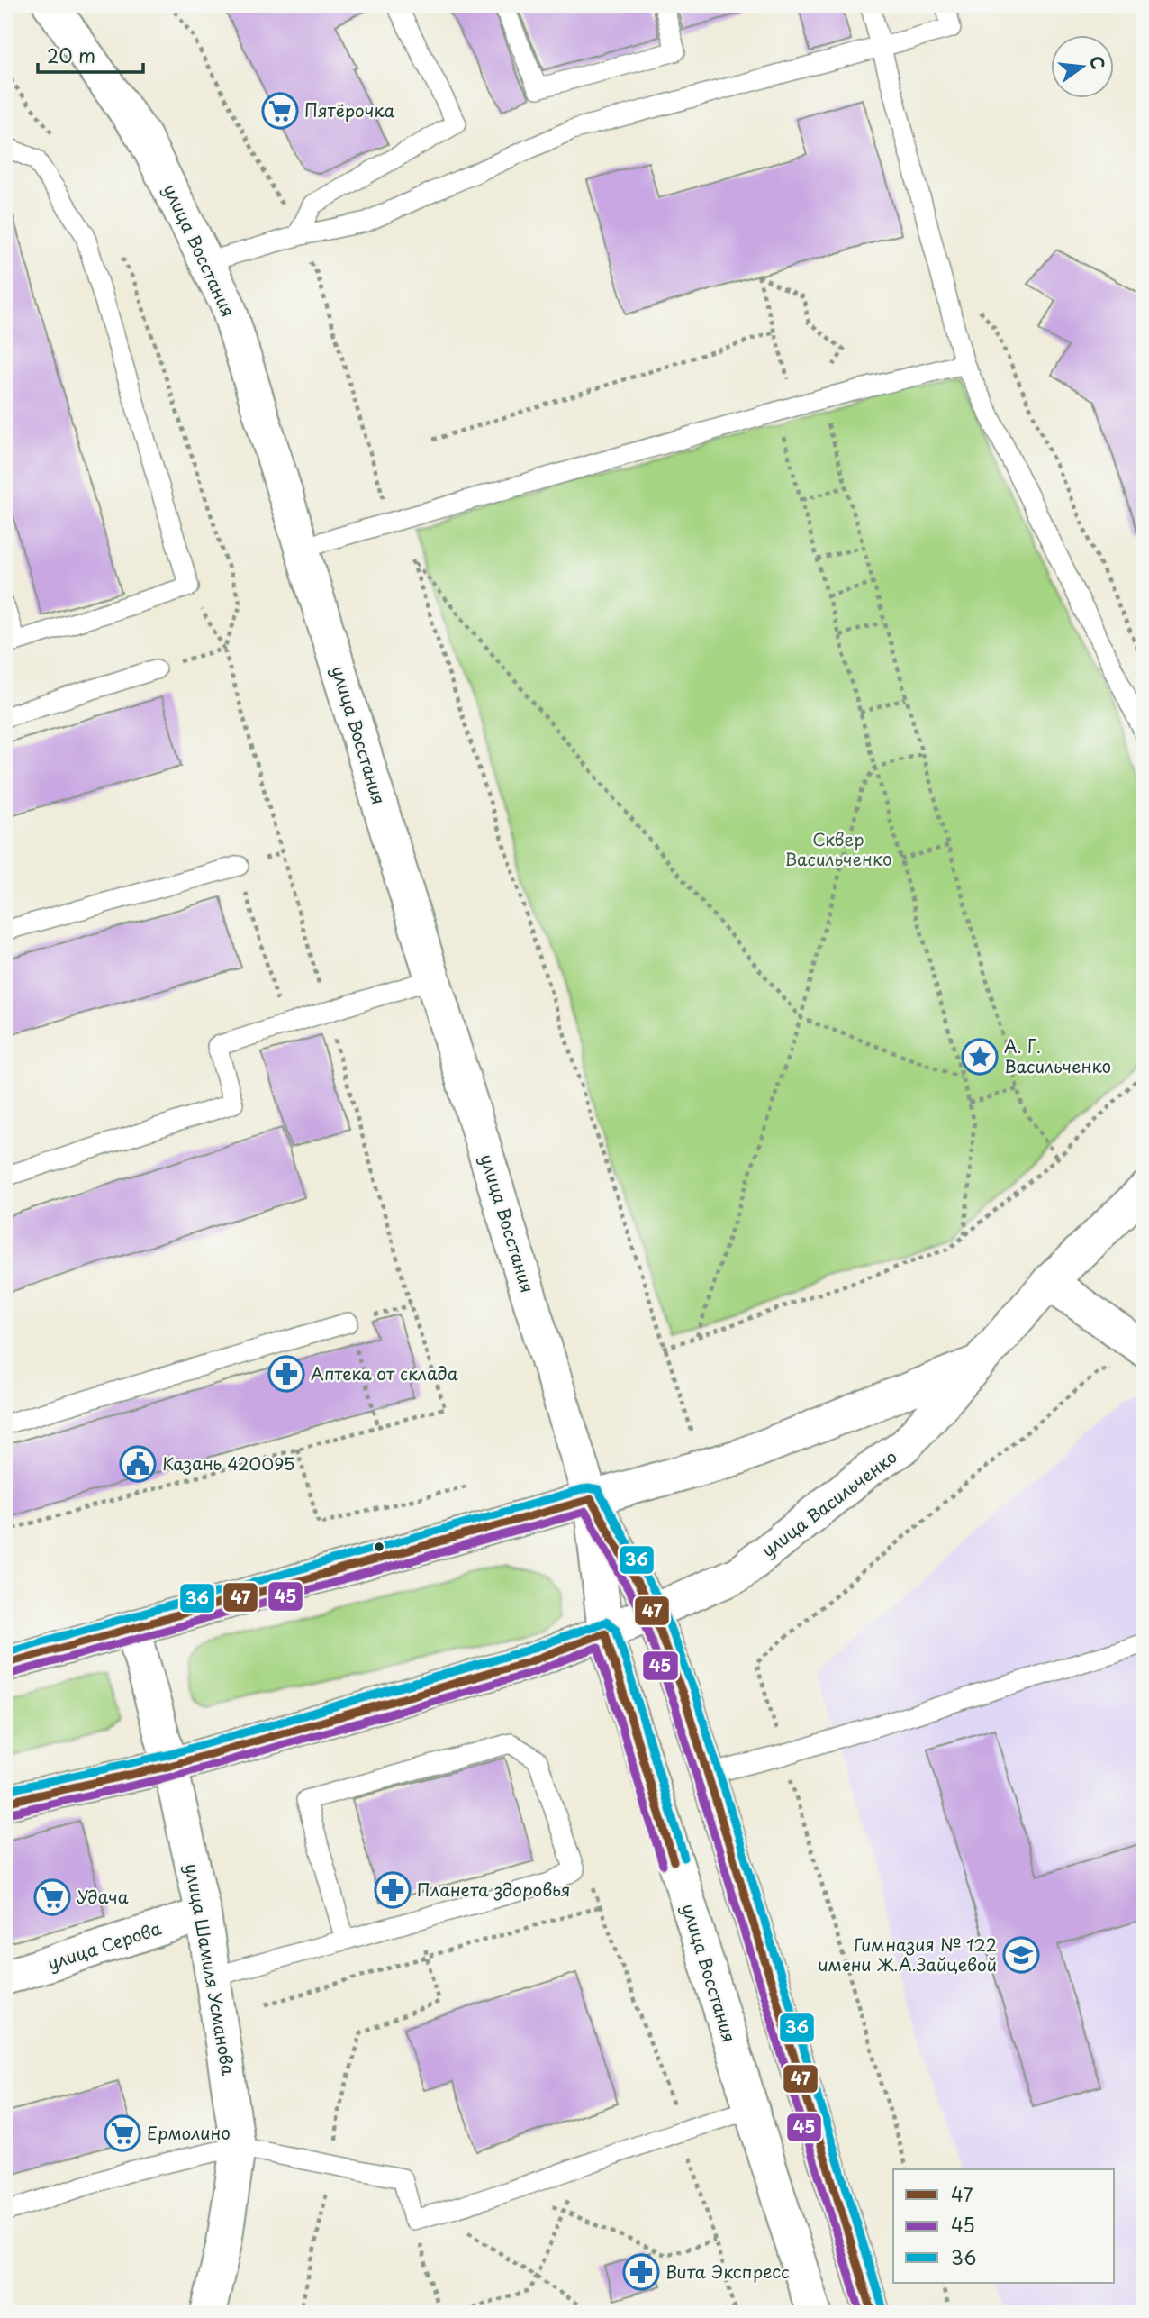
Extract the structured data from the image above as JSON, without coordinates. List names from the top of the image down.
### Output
{
  "streets": {
    "main road": [
      "улица Восстания",
      "улица Васильченко",
      "улица Серова",
      "улица Шамиля Усманова"
    ]
  },
  "crossings": [
    ["улица Восстания", "улица Васильченко"],
    ["улица Васильченко", "улица Шамиля Усманова"],
    ["улица Серова", "улица Шамиля Усманова"]
  ],
  "parks": ["Сквер Васильченко"],
  "places": {
    "supermarket": ["Пятёрочка", "Удача", "Ермолино"],
    "place": ["А. Г. Васильченко"],
    "pharmacy": ["Аптека от склада", "Планета здоровья", "Вита Экспресс"],
    "public building": ["Казань 420095"],
    "school or university": ["Гимназия № 122 имени Ж.А.Зайцевой"]
  },
  "lines": ["transit line 36", "transit line 47", "transit line 45"],
  "legend": ["47", "45", "36"],
  "scale_bar": "20 m",
  "north": "right"
}
